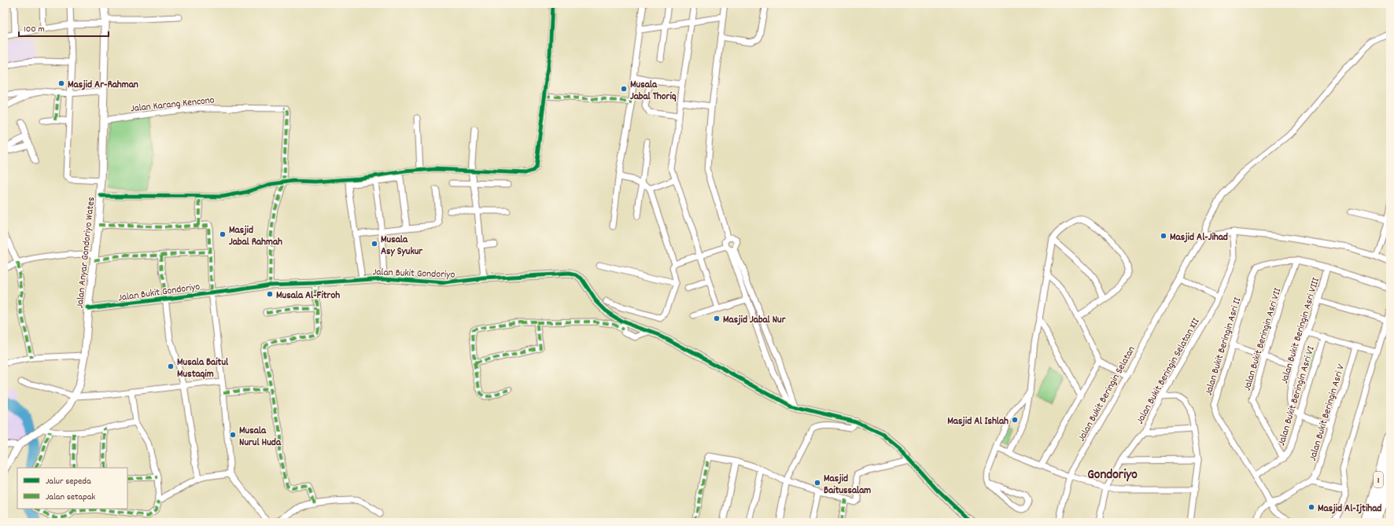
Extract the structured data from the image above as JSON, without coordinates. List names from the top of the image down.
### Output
{
  "streets": {
    "highway": ["1"],
    "street": [
      "Jalan Karang Kencono",
      "Jalan Anyar Gondoriyo Wates",
      "Jalan Bukit Gondoriyo",
      "Jalan Bukit Beringin Asri VIII",
      "Jalan Bukit Beringin Asri VII",
      "Jalan Bukit Beringin Asri II",
      "Jalan Bukit Beringin Selatan XII",
      "Jalan Bukit Beringin Selatan",
      "Jalan Bukit Beringin Asri VI",
      "Jalan Bukit Beringin Asri V"
    ]
  },
  "crossings": [
    ["Jalan Karang Kencono", "Jalan Anyar Gondoriyo Wates"],
    ["Jalan Anyar Gondoriyo Wates", "Jalan Bukit Gondoriyo"],
    ["Jalan Bukit Beringin Asri VIII", "Jalan Bukit Beringin Asri VI"],
    ["Jalan Bukit Beringin Asri VII", "Jalan Bukit Beringin Asri II"],
    ["Jalan Bukit Beringin Asri VII", "Jalan Bukit Beringin Asri VI"]
  ],
  "districts": ["Gondoriyo"],
  "places": [
    "Masjid Ar-Rahman",
    "Musala Jabal Thoriq",
    "Masjid Jabal Rahmah",
    "Masjid Al-Jihad",
    "Musala Asy Syukur",
    "Musala Al-Fitroh",
    "Masjid Jabal Nur",
    "Musala Baitul Mustaqim",
    "Masjid Al Ishlah",
    "Musala Nurul Huda",
    "Masjid Baitussalam",
    "Masjid Al-Ijtihad"
  ],
  "legend": ["Jalur sepeda", "Jalan setapak"],
  "scale_bar": "100 m"
}
